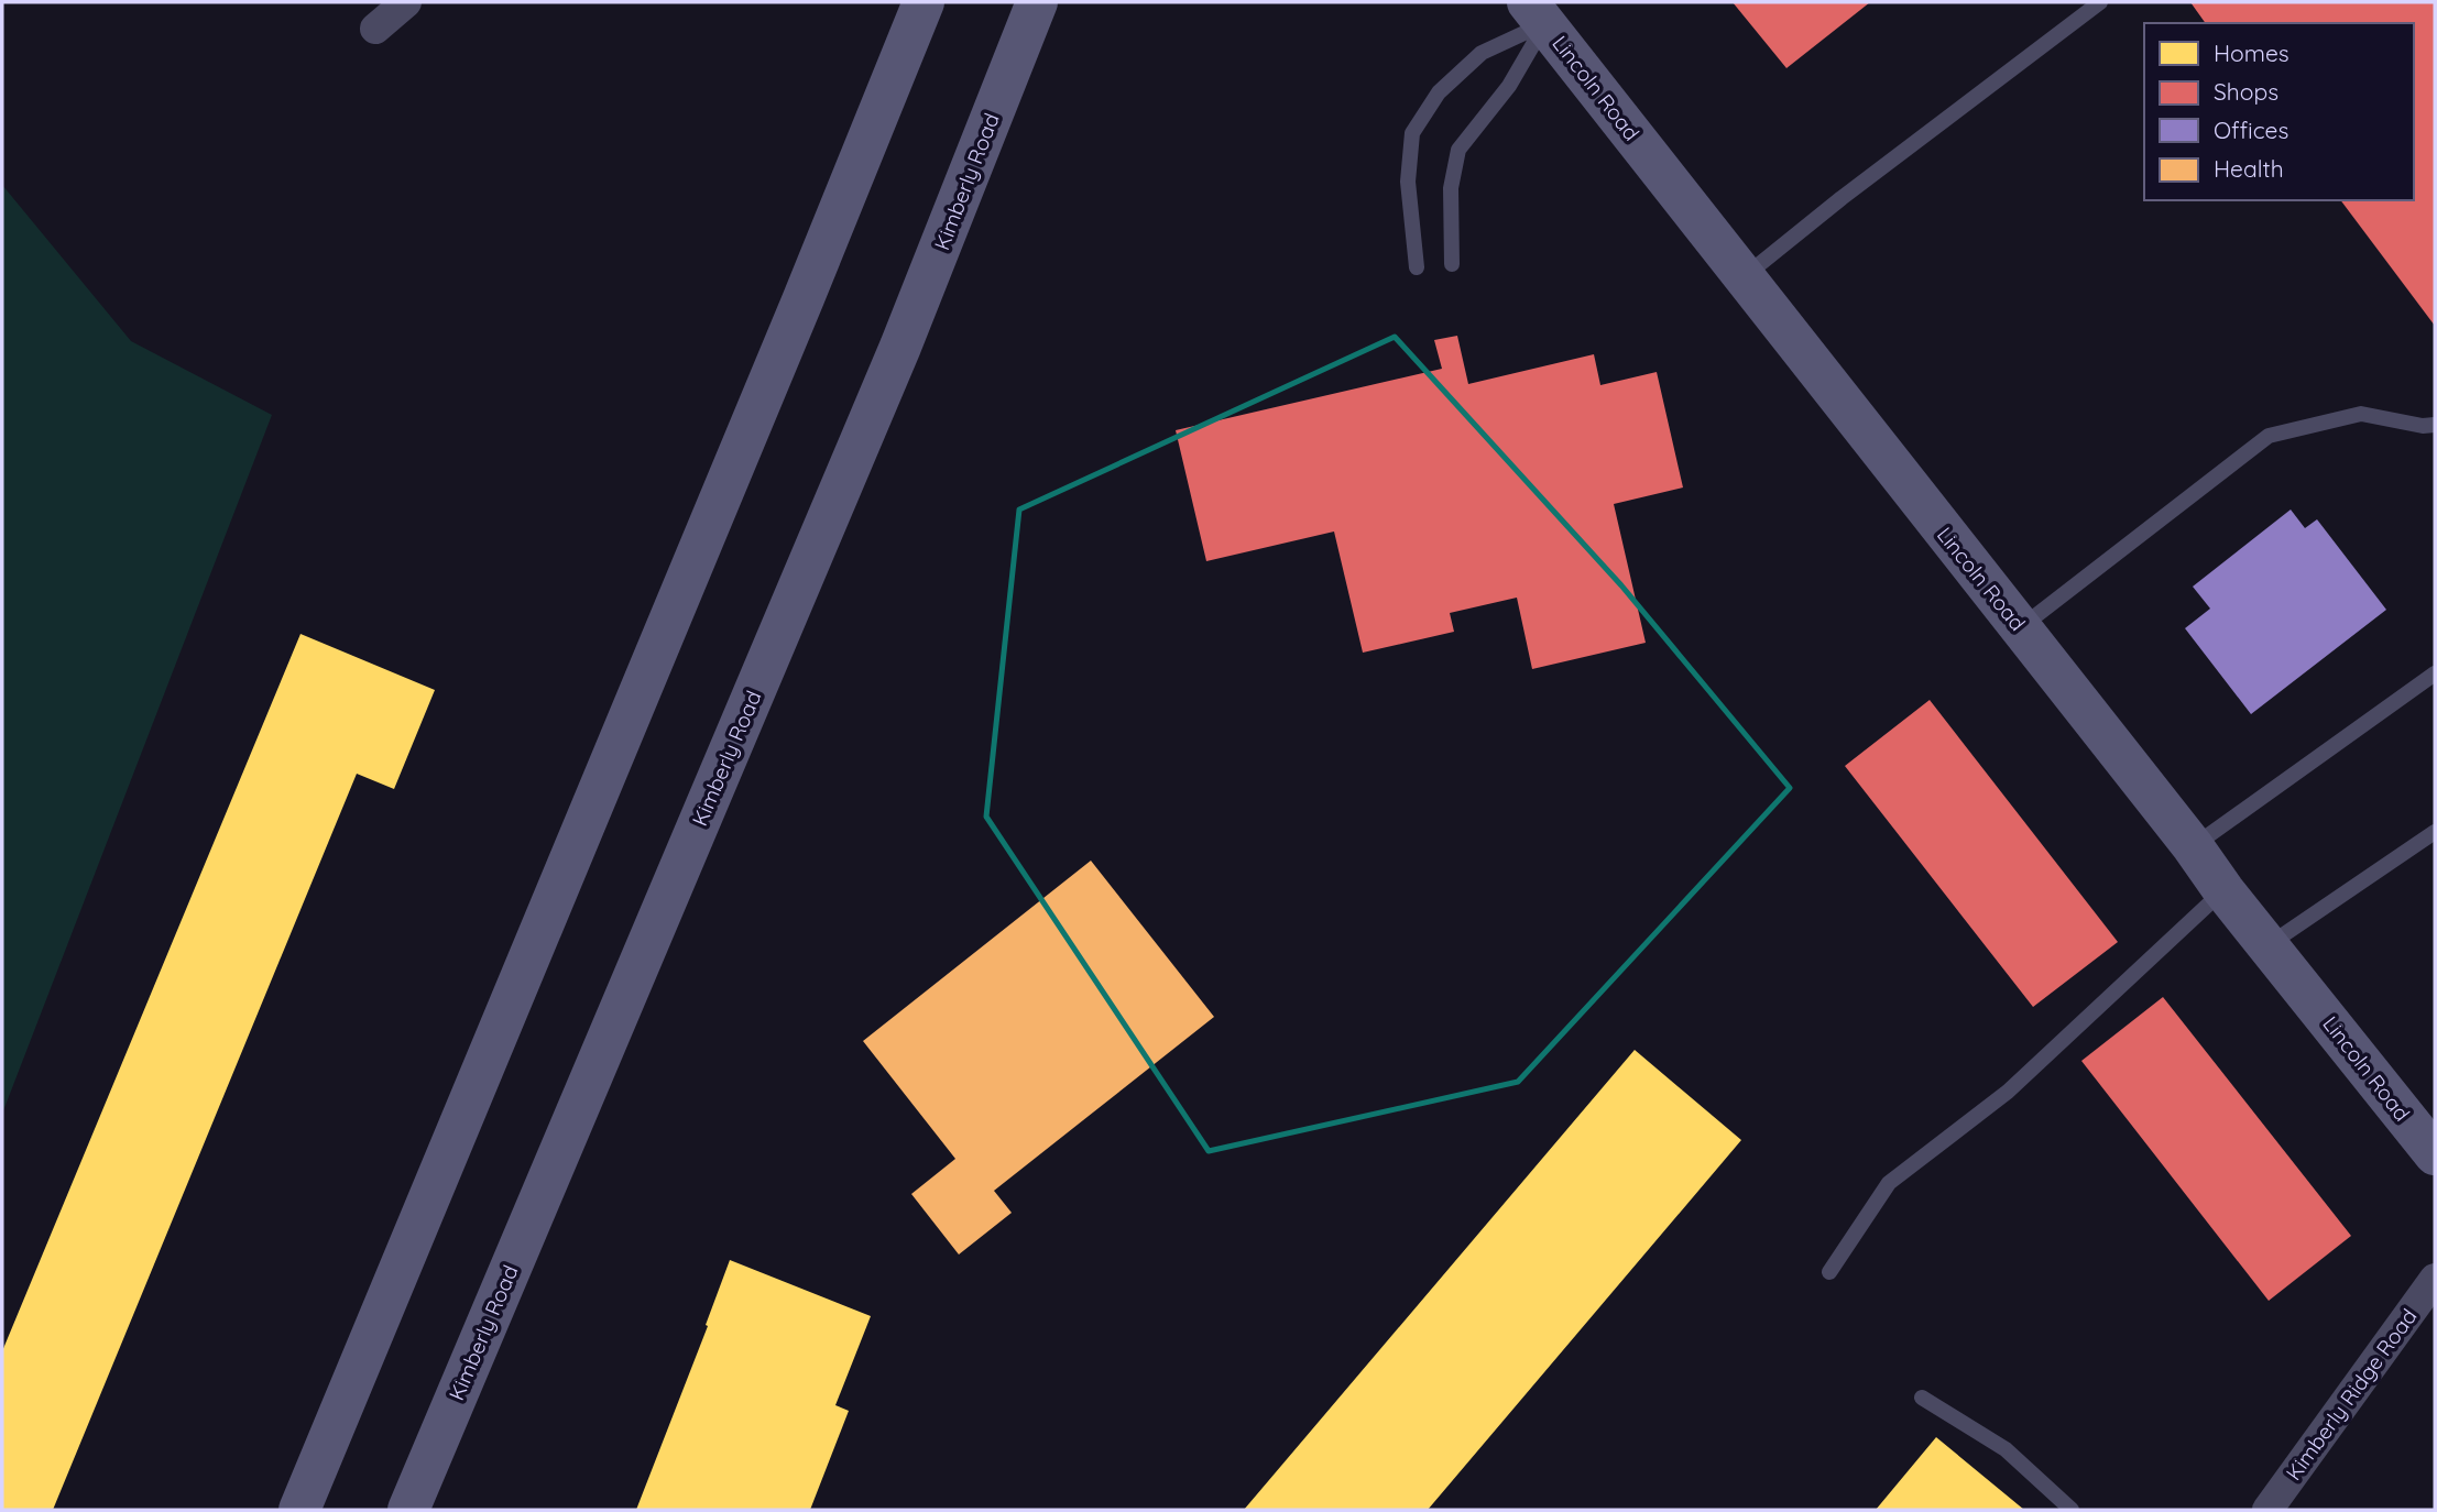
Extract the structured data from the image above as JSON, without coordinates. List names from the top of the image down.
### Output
{
  "streets": {
    "main road": ["Lincoln Road", "Kimberly Road"],
    "street": ["Kimberly Ridge Road"]
  },
  "legend": [
    "Homes",
    "Shops",
    "Offices",
    "Health"
  ]
}
